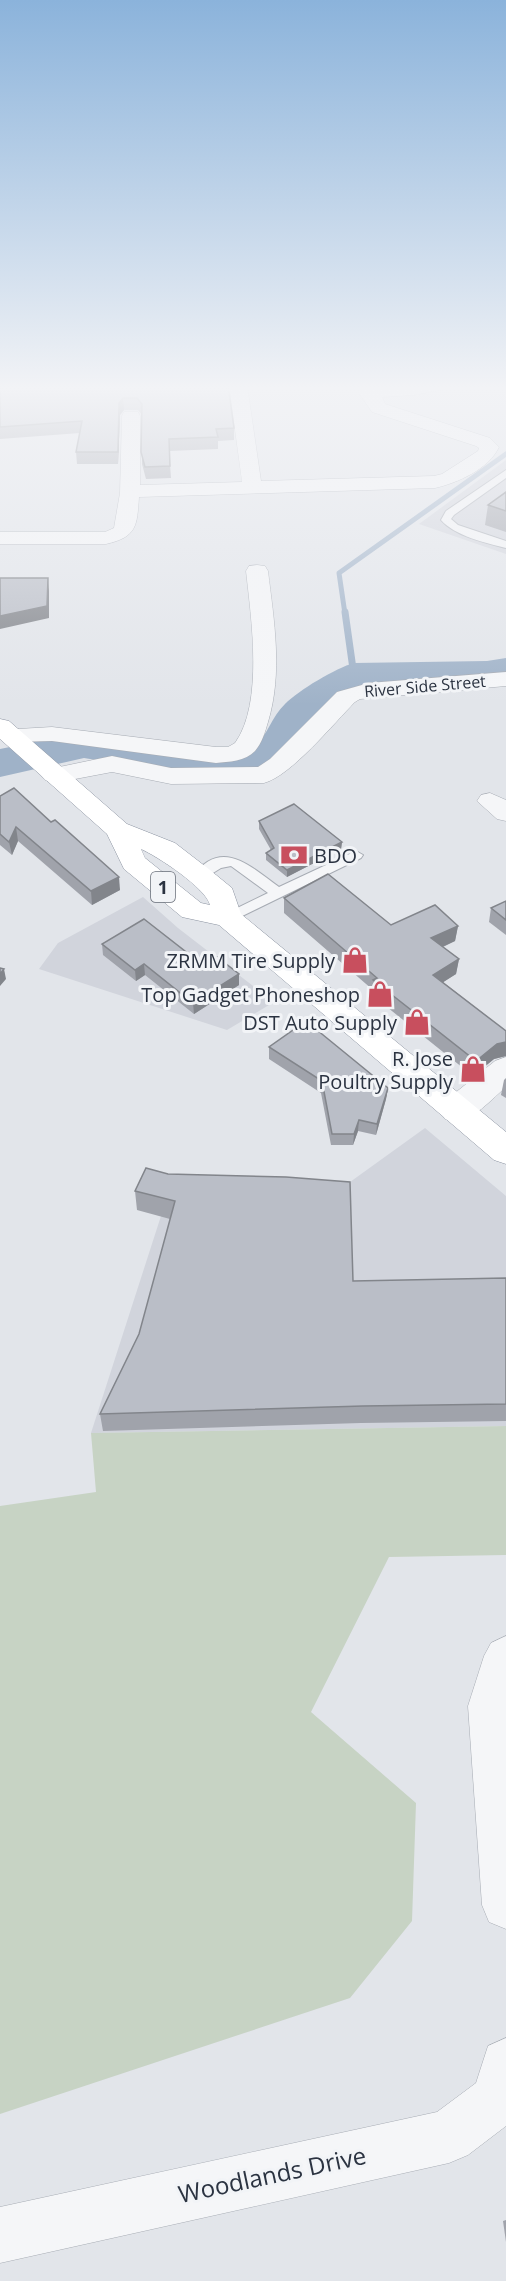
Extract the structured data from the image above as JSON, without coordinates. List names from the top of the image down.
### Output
{
  "streets": {
    "highway": ["1"],
    "street": ["River Side Street", "Woodlands Drive"]
  },
  "crossings": [
    ["River Side Street", "1"]
  ],
  "places": {
    "bank": ["BDO"],
    "shop": [
      "ZRMM Tire Supply",
      "Top Gadget Phoneshop",
      "DST Auto Supply",
      "R. Jose Poultry Supply"
    ]
  }
}
